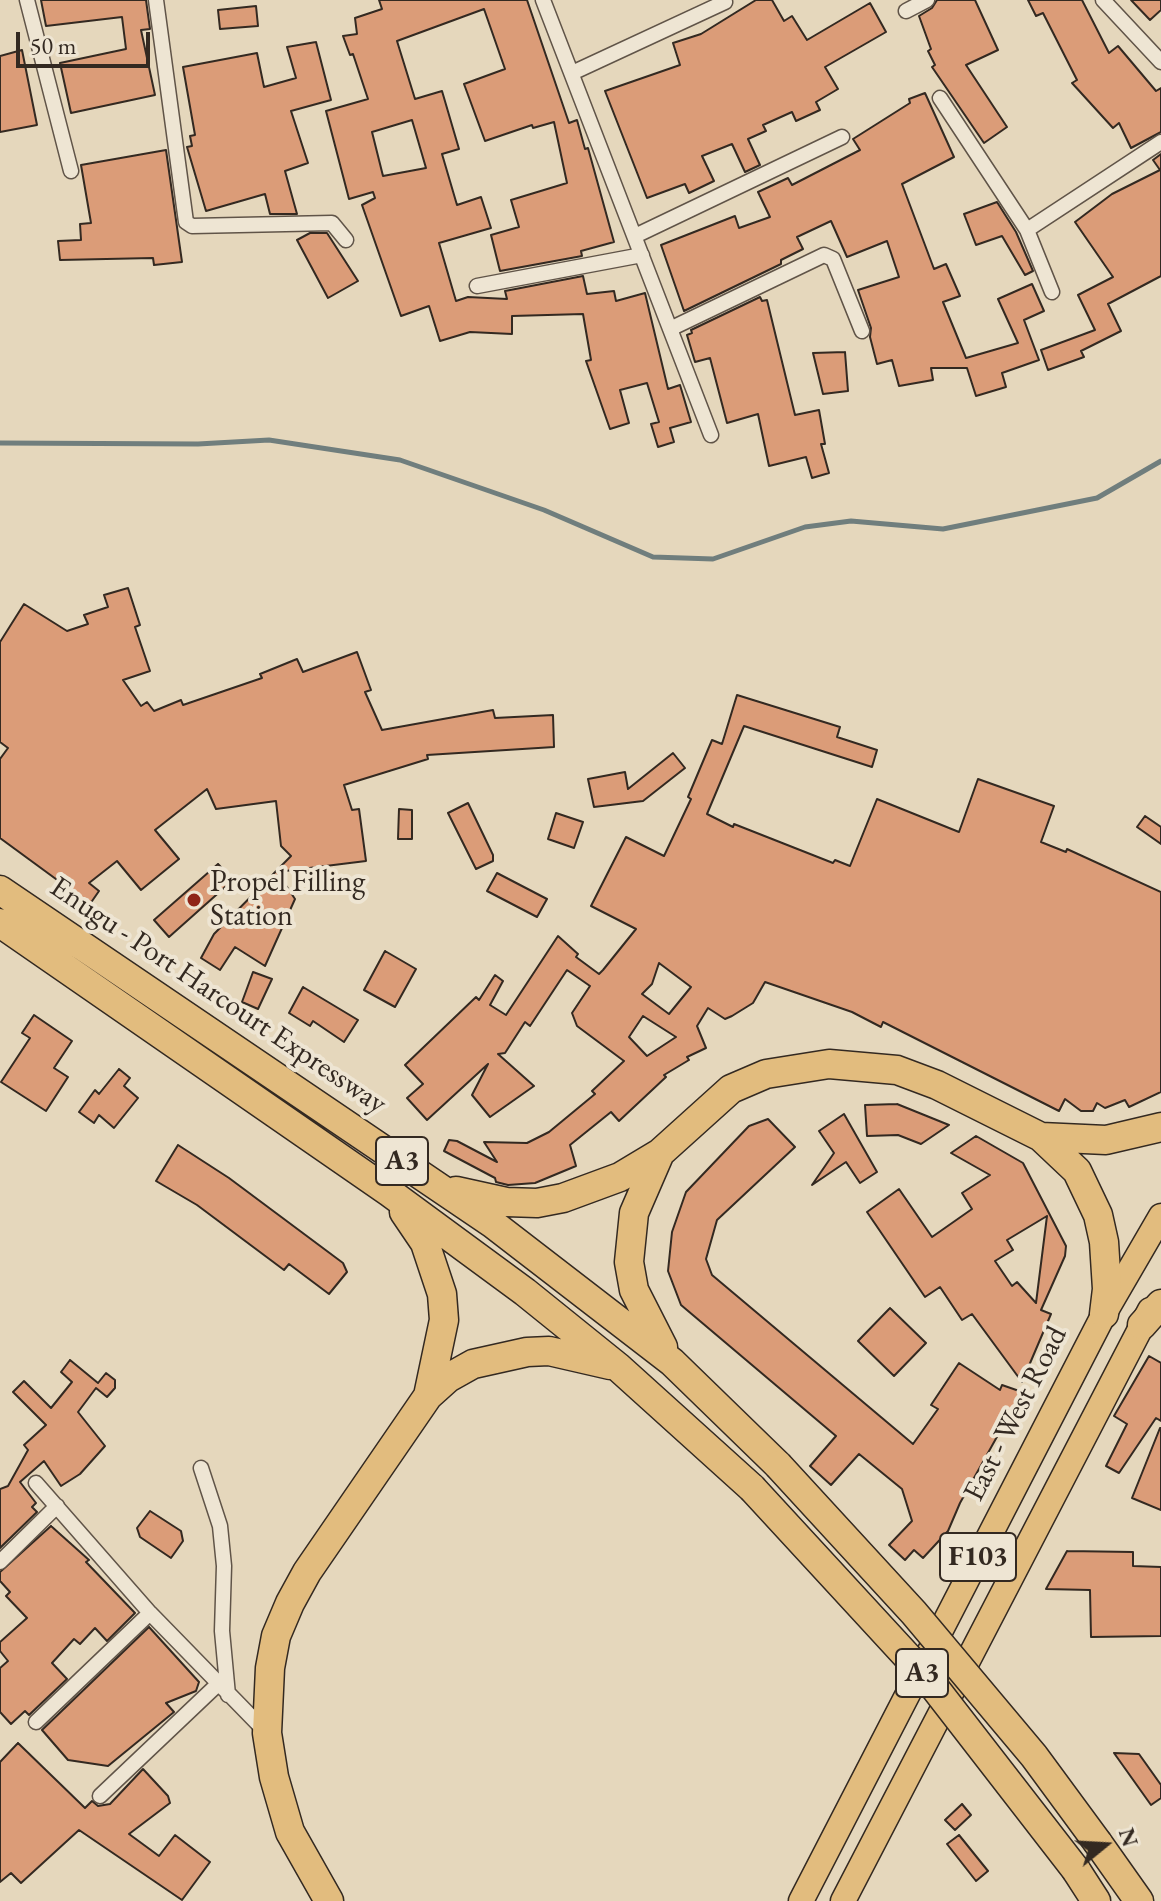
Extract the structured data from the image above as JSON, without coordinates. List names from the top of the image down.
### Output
{
  "streets": {
    "highway": ["Enugu - Port Harcourt Expressway", "A3"],
    "main road": ["East - West Road", "F103"]
  },
  "places": ["Propel Filling Station"],
  "scale_bar": "50 m",
  "north": "right"
}
